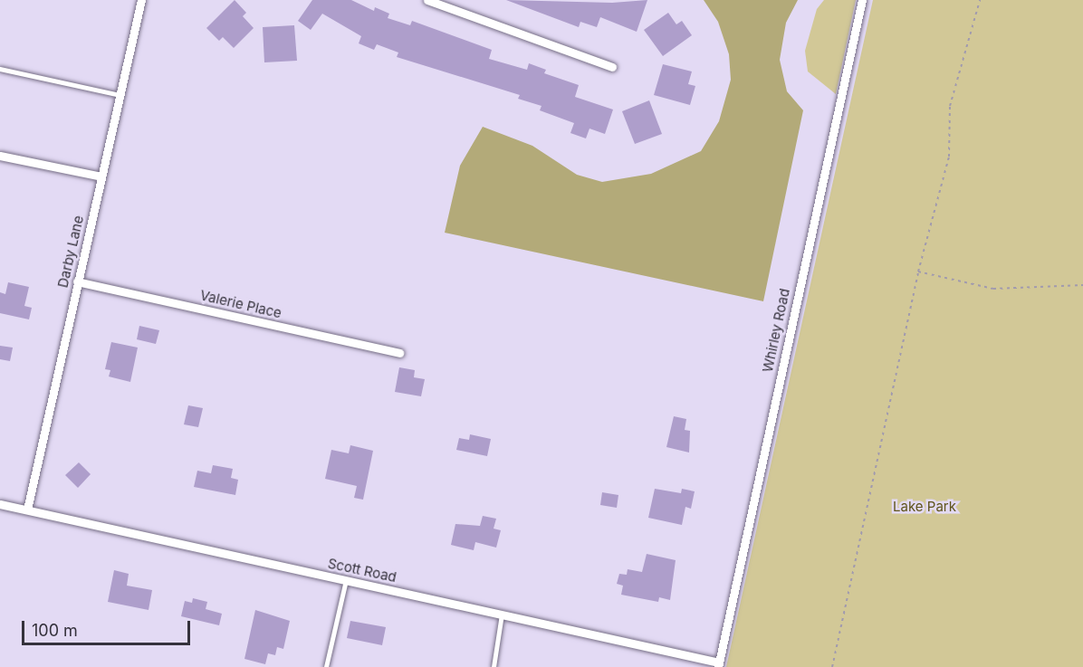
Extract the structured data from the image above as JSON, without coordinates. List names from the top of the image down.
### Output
{
  "streets": {
    "street": [
      "Darby Lane",
      "Valerie Place",
      "Whirley Road",
      "Scott Road"
    ]
  },
  "crossings": [
    ["Darby Lane", "Valerie Place"],
    ["Darby Lane", "Scott Road"],
    ["Whirley Road", "Scott Road"]
  ],
  "parks": ["Lake Park"],
  "scale_bar": "100 m"
}
